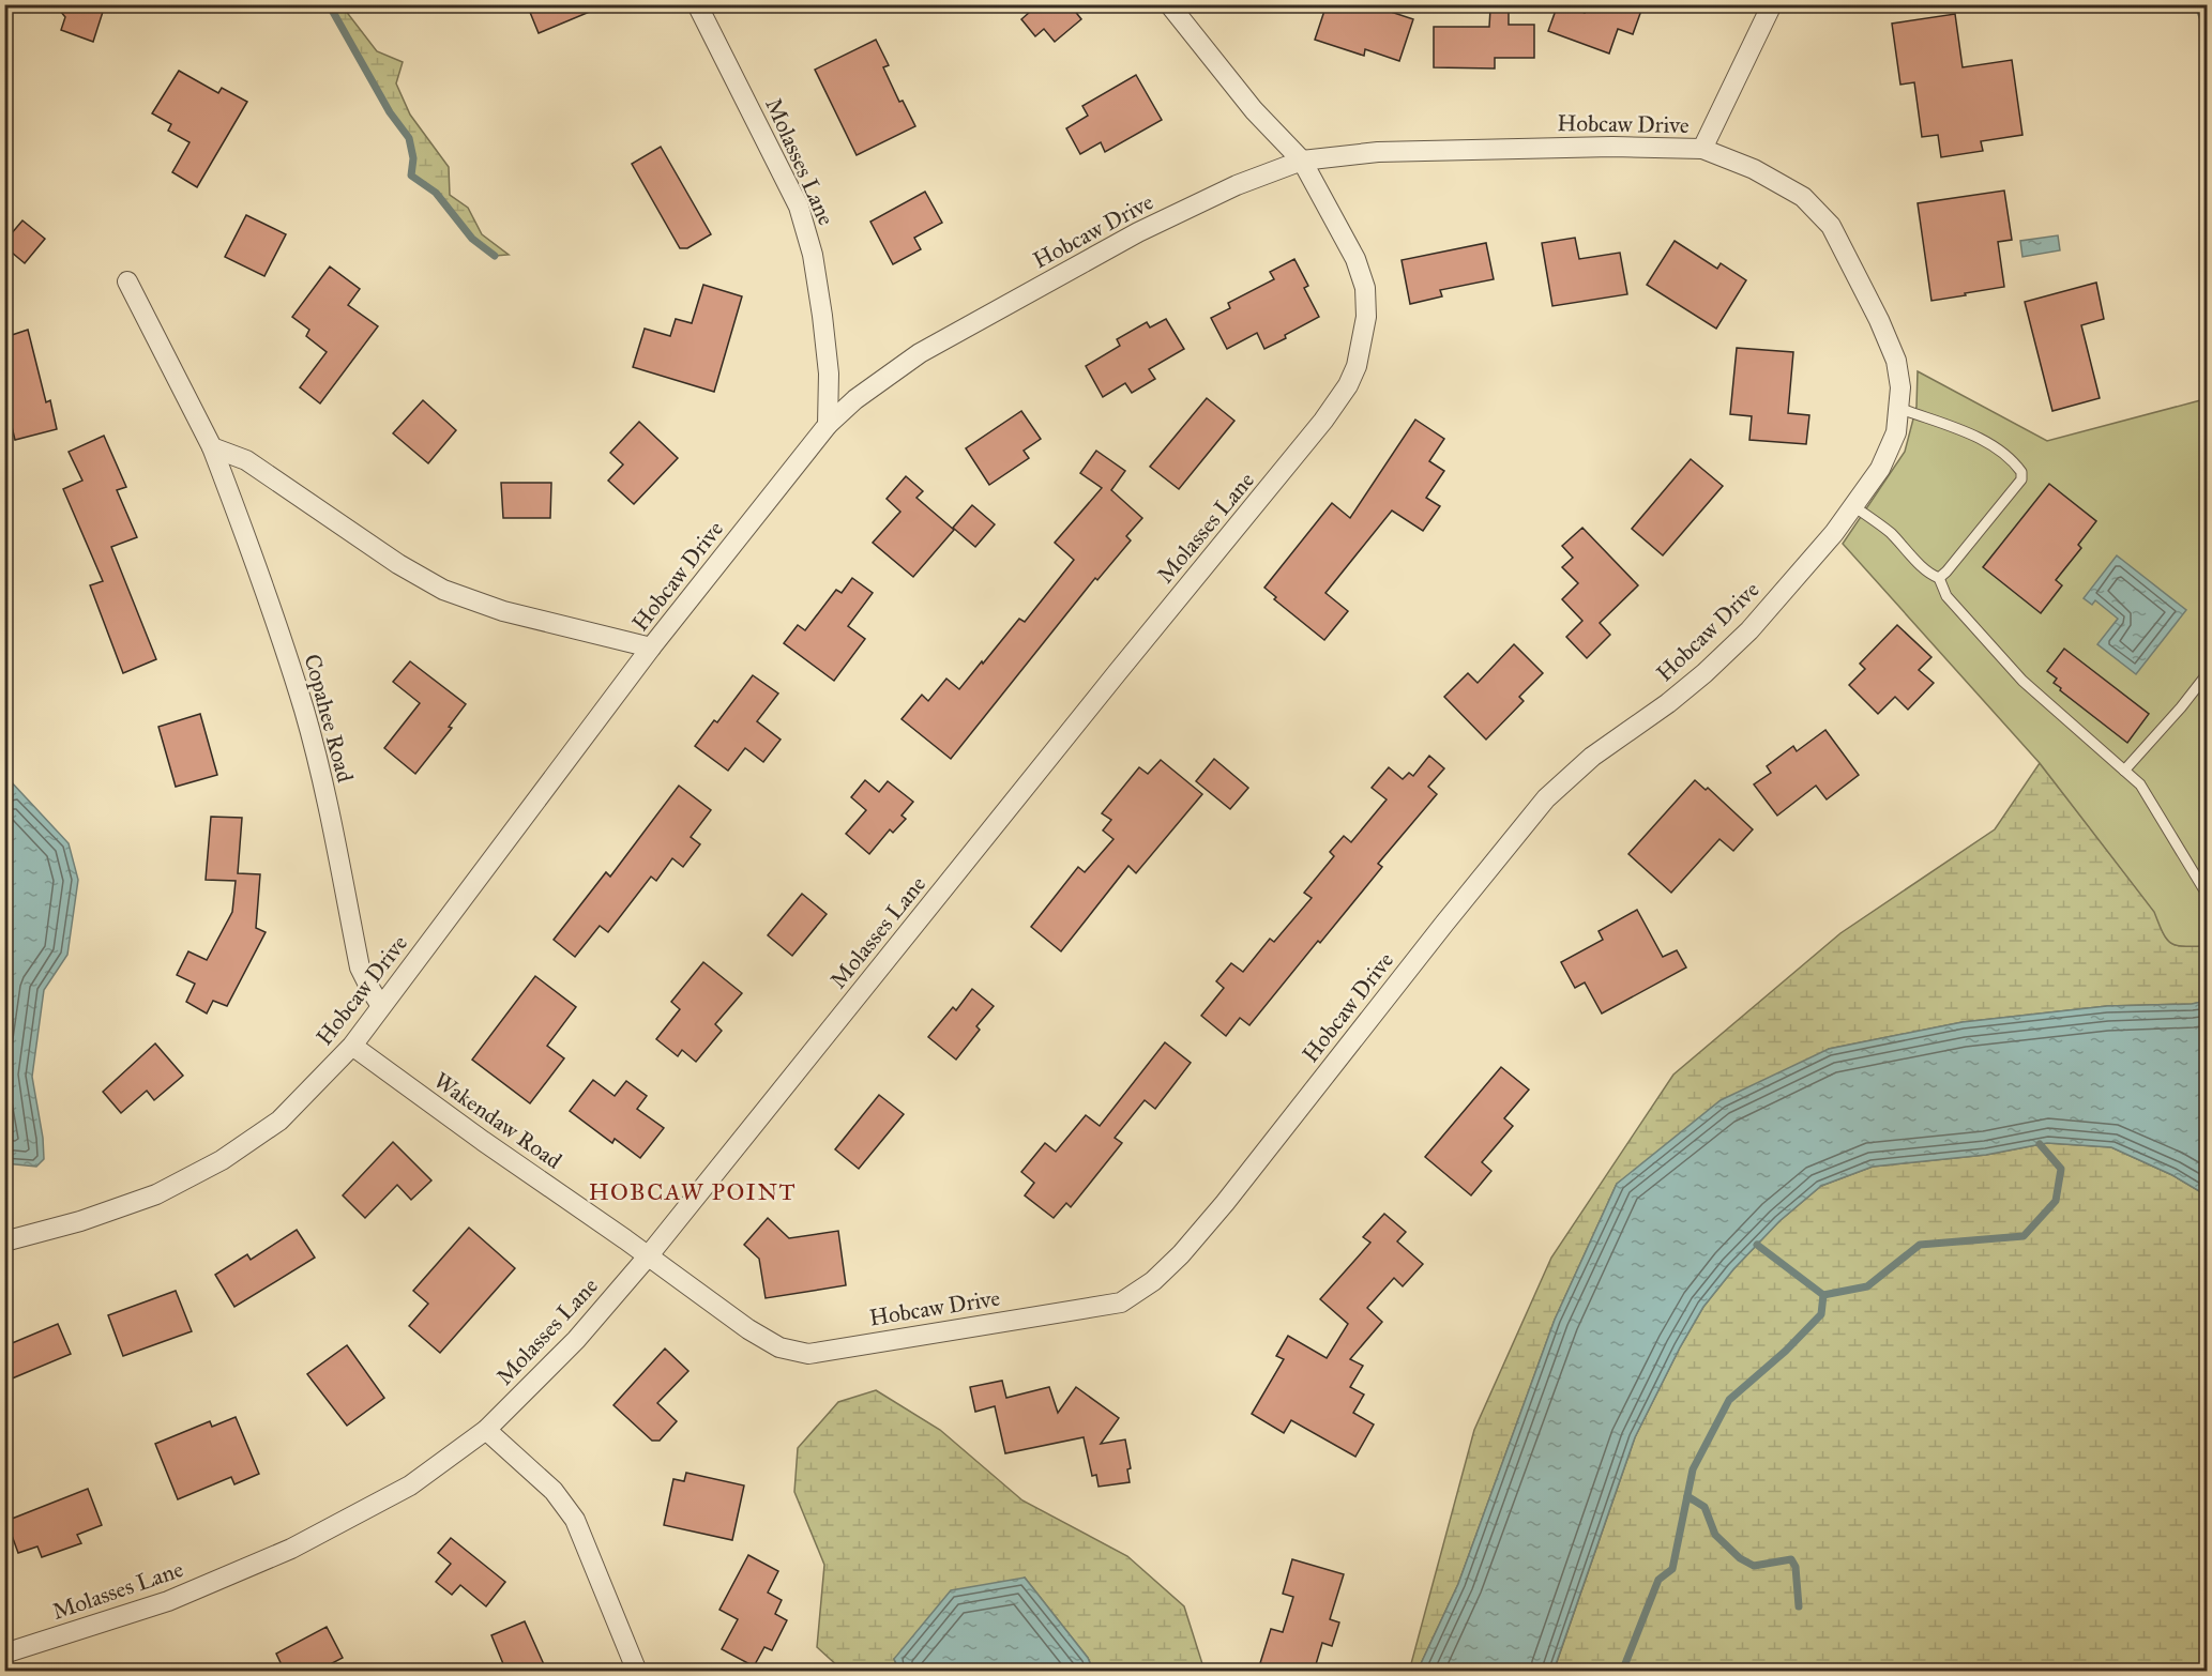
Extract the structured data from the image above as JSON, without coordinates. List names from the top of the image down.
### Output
{
  "streets": {
    "street": [
      "Hobcaw Drive",
      "Molasses Lane",
      "Copahee Road",
      "Wakendaw Road"
    ]
  },
  "crossings": [
    ["Hobcaw Drive", "Molasses Lane"],
    ["Hobcaw Drive", "Copahee Road"],
    ["Hobcaw Drive", "Wakendaw Road"],
    ["Molasses Lane", "Wakendaw Road"]
  ],
  "districts": ["HOBCAW POINT"]
}
